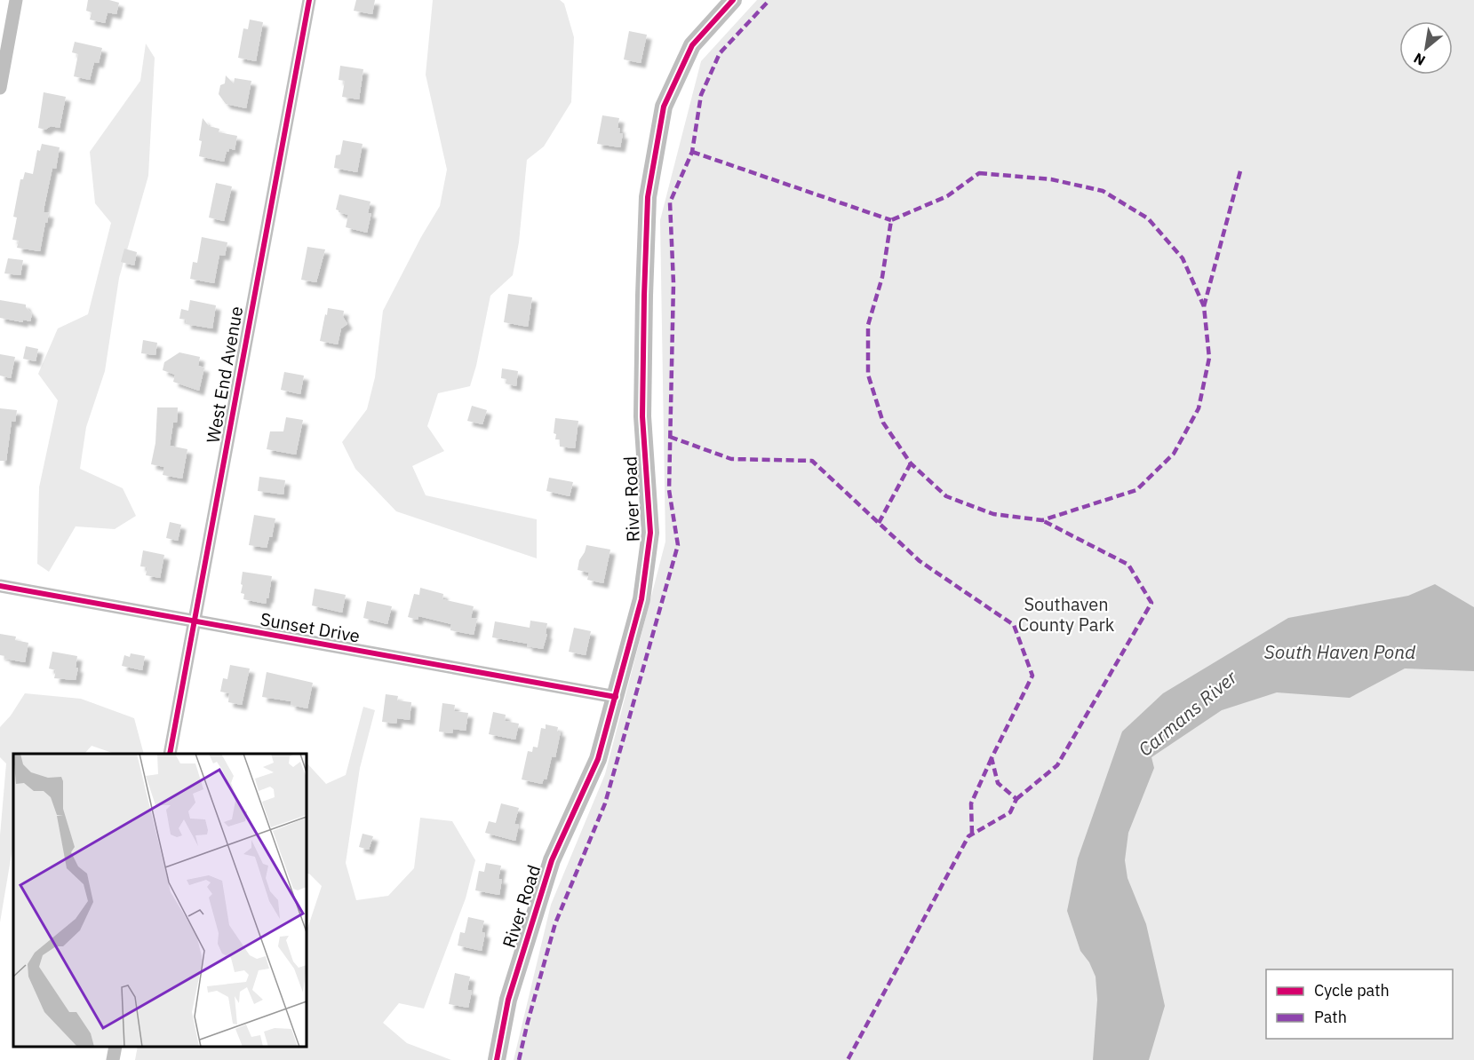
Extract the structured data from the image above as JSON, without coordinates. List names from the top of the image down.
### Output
{
  "streets": {
    "street": ["West End Avenue", "River Road", "Sunset Drive"]
  },
  "crossings": [
    ["West End Avenue", "Sunset Drive"],
    ["River Road", "Sunset Drive"]
  ],
  "water": ["South Haven Pond", "Carmans River"],
  "parks": ["Southaven County Park"],
  "legend": ["Cycle path", "Path"],
  "north": "bottom left"
}
